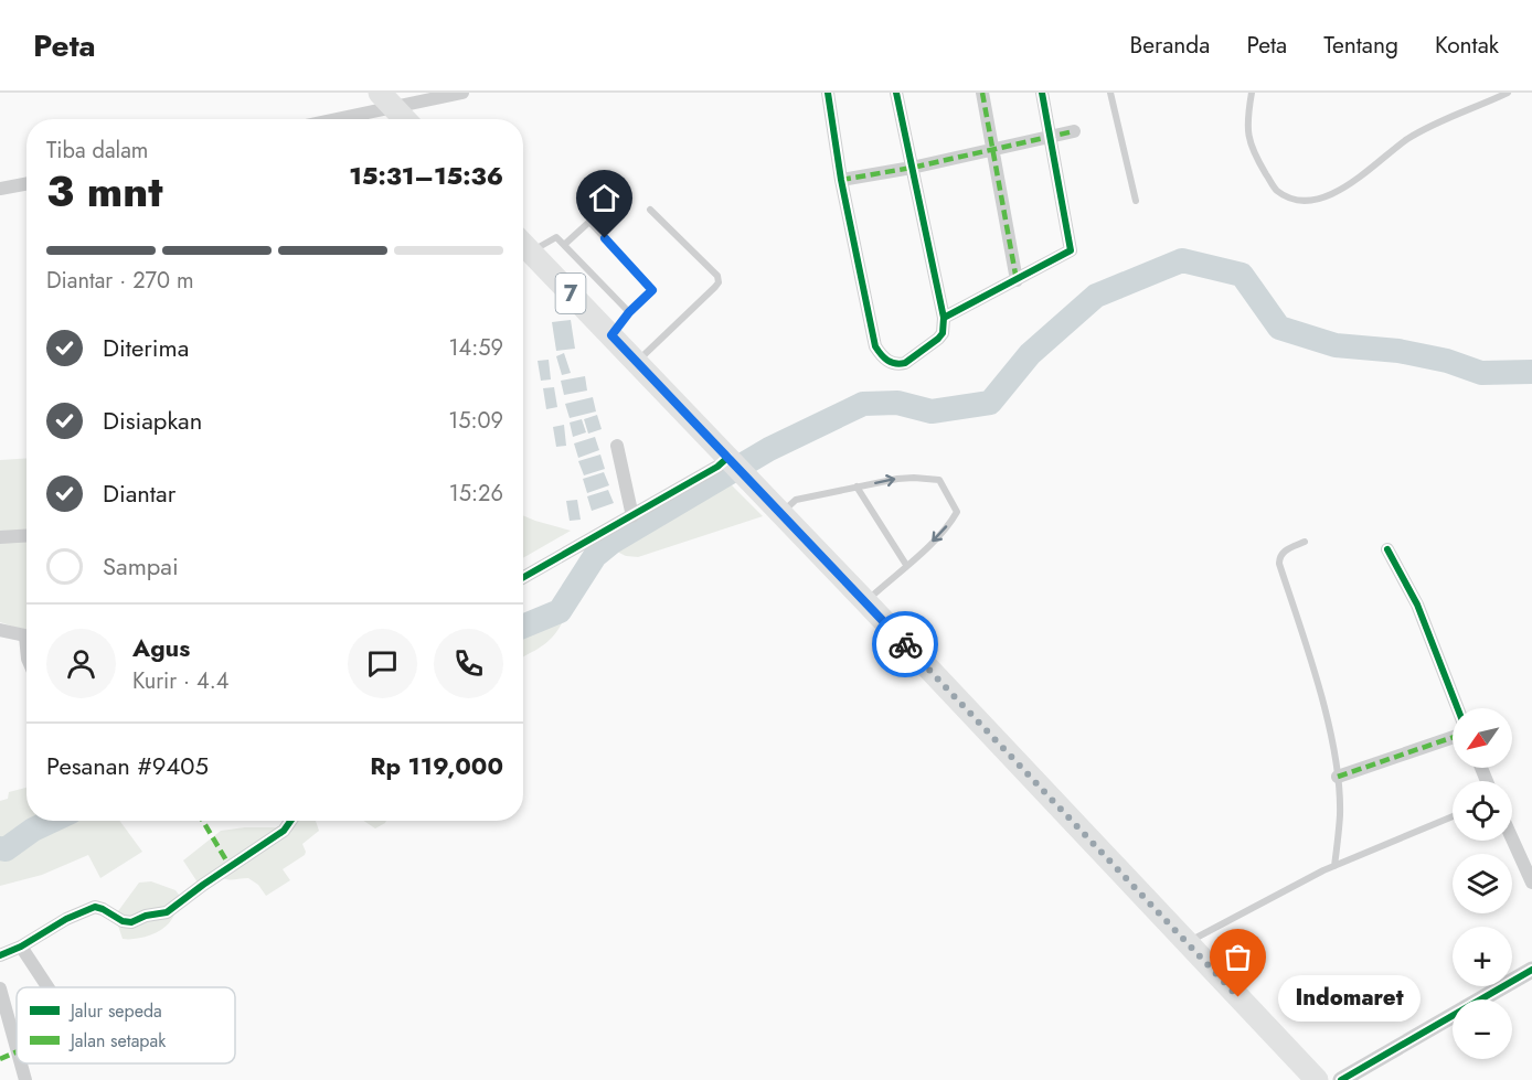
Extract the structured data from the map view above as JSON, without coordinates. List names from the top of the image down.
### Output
{
  "streets": {
    "highway": ["7"]
  },
  "places": ["Indomaret"],
  "legend": ["Jalur sepeda", "Jalan setapak"],
  "north": "bottom left",
  "page": {
    "header": "Peta",
    "nav": [
      "Beranda",
      "Peta",
      "Tentang",
      "Kontak"
    ],
    "heading": ["3 mnt", "Tiba dalam", "15:31–15:36"],
    "panel": [
      "Agus",
      "Kurir · 4.4",
      "Pesanan #9405",
      "Rp 119,000"
    ],
    "bar": "Diantar · 270 m",
    "list": [
      ["Diterima", "14:59"],
      ["Disiapkan", "15:09"],
      ["Diantar", "15:26"],
      "Sampai"
    ],
    "map_buttons": ["+", "−"],
    "bubble": "Indomaret"
  }
}
